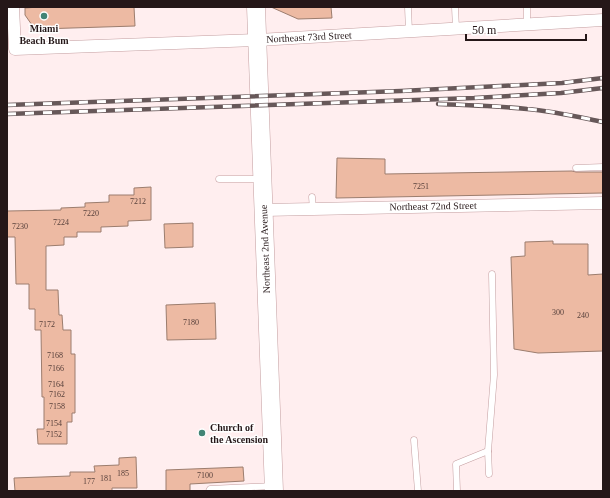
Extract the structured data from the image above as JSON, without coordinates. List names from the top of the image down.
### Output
{
  "streets": {
    "main road": ["Northeast 2nd Avenue"],
    "street": ["Northeast 73rd Street", "Northeast 72nd Street"]
  },
  "crossings": [
    ["Northeast 73rd Street", "Northeast 2nd Avenue"],
    ["Northeast 72nd Street", "Northeast 2nd Avenue"]
  ],
  "places": ["Miami Beach Bum", "Church of the Ascension"],
  "house_numbers": [
    "7251",
    "7212",
    "7220",
    "7224",
    "7230",
    "300",
    "240",
    "7180",
    "7172",
    "7168",
    "7166",
    "7164",
    "7162",
    "7158",
    "7154",
    "7152",
    "185",
    "7100",
    "181",
    "177"
  ],
  "scale_bar": "50 m"
}
